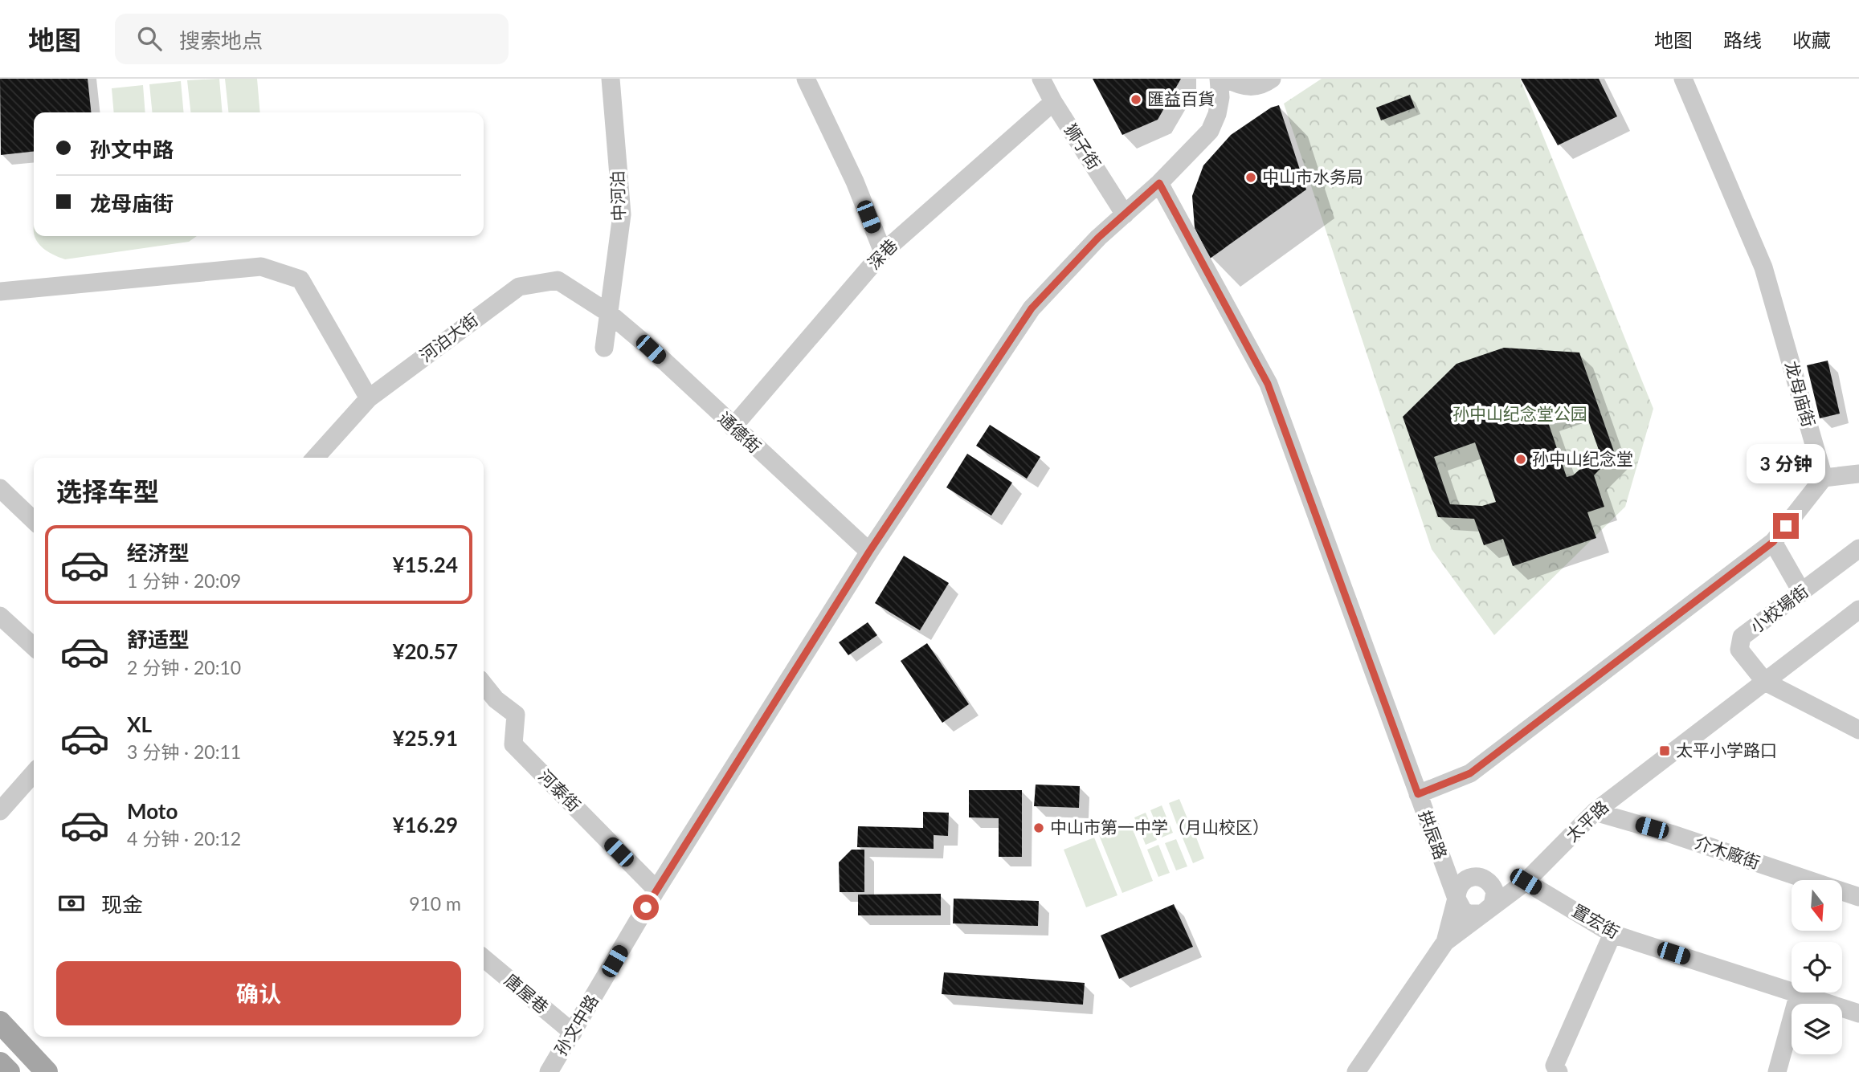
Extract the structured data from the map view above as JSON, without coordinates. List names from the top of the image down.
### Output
{
  "streets": {
    "street": [
      "狮子街",
      "中河泊",
      "深巷",
      "河泊大街",
      "龙母庙街",
      "通德街",
      "小校場街",
      "河泰街",
      "太平路",
      "拱辰路",
      "介木廠街",
      "置宏街",
      "唐屋巷",
      "孙文中路"
    ]
  },
  "crossings": [
    ["狮子街", "深巷"],
    ["狮子街", "孙文中路"],
    ["中河泊", "河泊大街"],
    ["中河泊", "通德街"],
    ["深巷", "通德街"],
    ["河泊大街", "通德街"],
    ["通德街", "孙文中路"],
    ["小校場街", "太平路"],
    ["河泰街", "孙文中路"],
    ["太平路", "拱辰路"],
    ["太平路", "介木廠街"],
    ["太平路", "置宏街"],
    ["拱辰路", "孙文中路"],
    ["唐屋巷", "孙文中路"]
  ],
  "parks": ["孙中山纪念堂公园"],
  "places": {
    "other": [
      "匯益百貨",
      "中山市水务局",
      "孙中山纪念堂",
      "中山市第一中学（月山校区）"
    ],
    "transit": ["太平小学路口"]
  },
  "north": "bottom",
  "page": {
    "header": "地图",
    "search": "搜索地点",
    "nav": ["地图", "路线", "收藏"],
    "banner": ["孙文中路", "龙母庙街"],
    "bubble": "3 分钟",
    "heading": "选择车型",
    "list": [
      {
        "name": "经济型",
        "note": "1 分钟 · 20:09",
        "value": "¥15.24"
      },
      {
        "name": "舒适型",
        "note": "2 分钟 · 20:10",
        "value": "¥20.57"
      },
      {
        "name": "XL",
        "note": "3 分钟 · 20:11",
        "value": "¥25.91"
      },
      {
        "name": "Moto",
        "note": "4 分钟 · 20:12",
        "value": "¥16.29"
      }
    ],
    "pay": ["现金", "910 m"],
    "buttons": "确认"
  }
}
